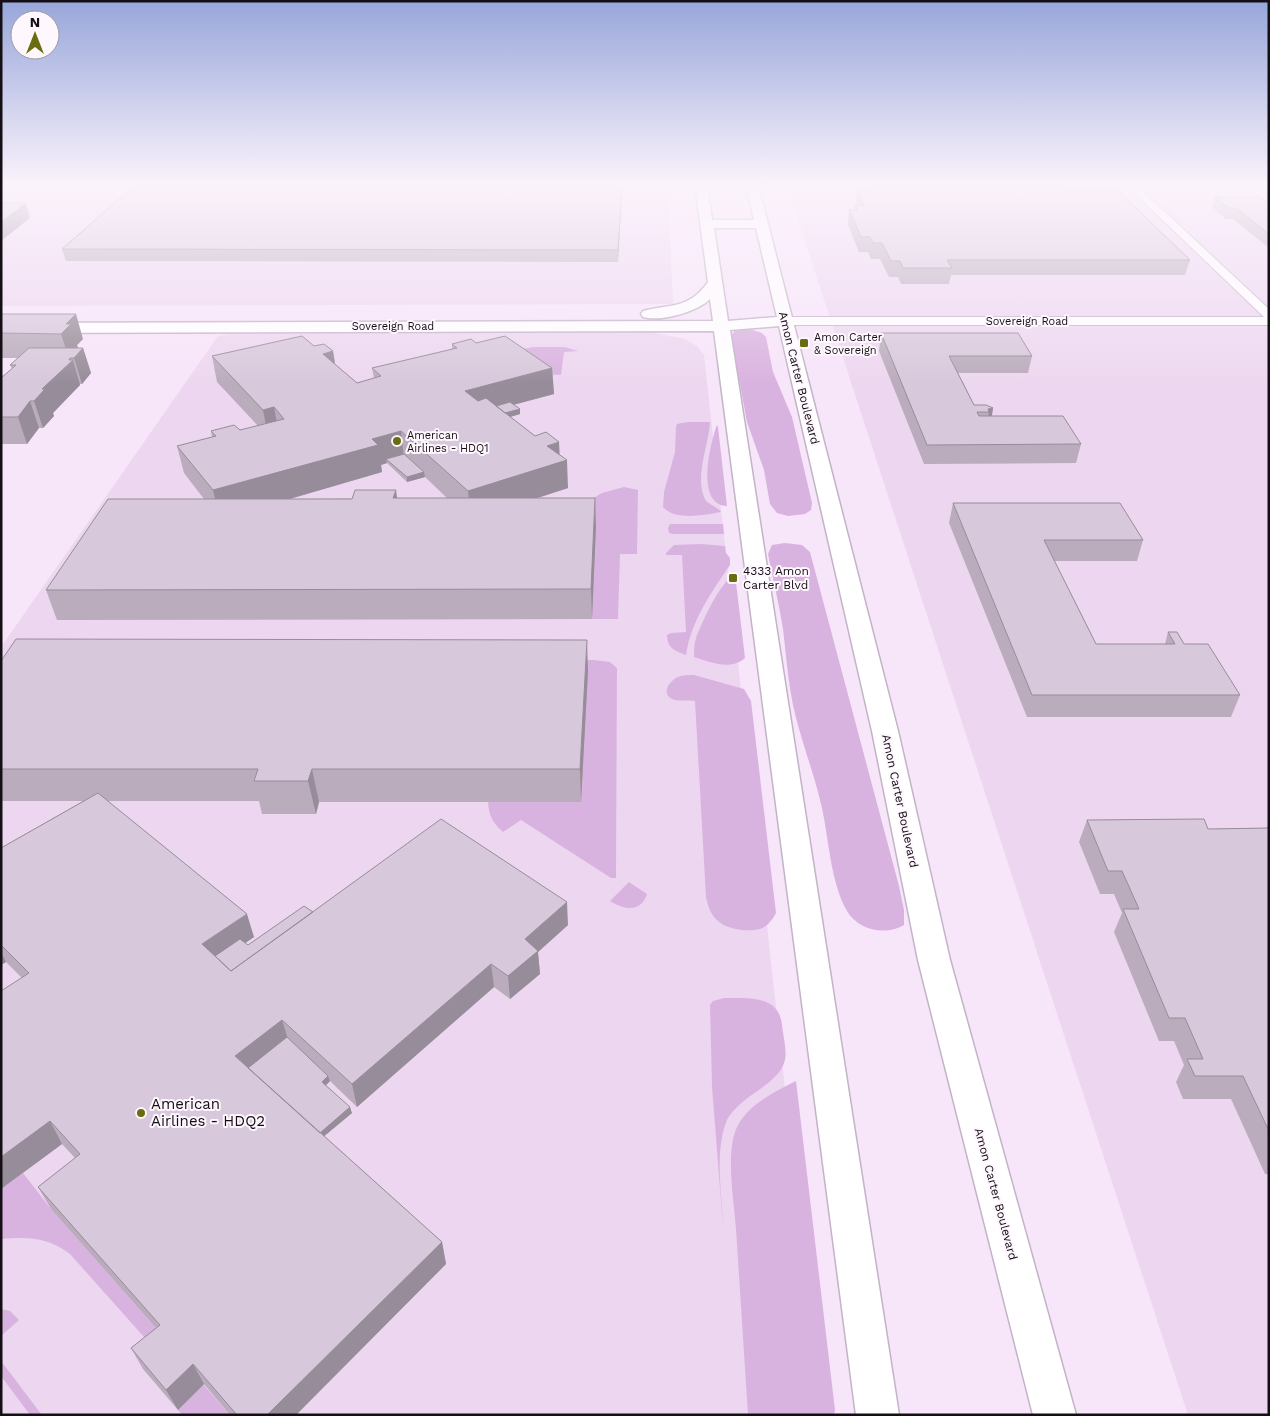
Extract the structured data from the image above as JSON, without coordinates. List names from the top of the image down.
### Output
{
  "streets": {
    "street": ["Sovereign Road", "Amon Carter Boulevard"]
  },
  "crossings": [
    ["Sovereign Road", "Amon Carter Boulevard"]
  ],
  "places": {
    "transit": ["Amon Carter & Sovereign", "4333 Amon Carter Blvd"],
    "other": ["American Airlines - HDQ1", "American Airlines - HDQ2"]
  },
  "north": "top"
}
